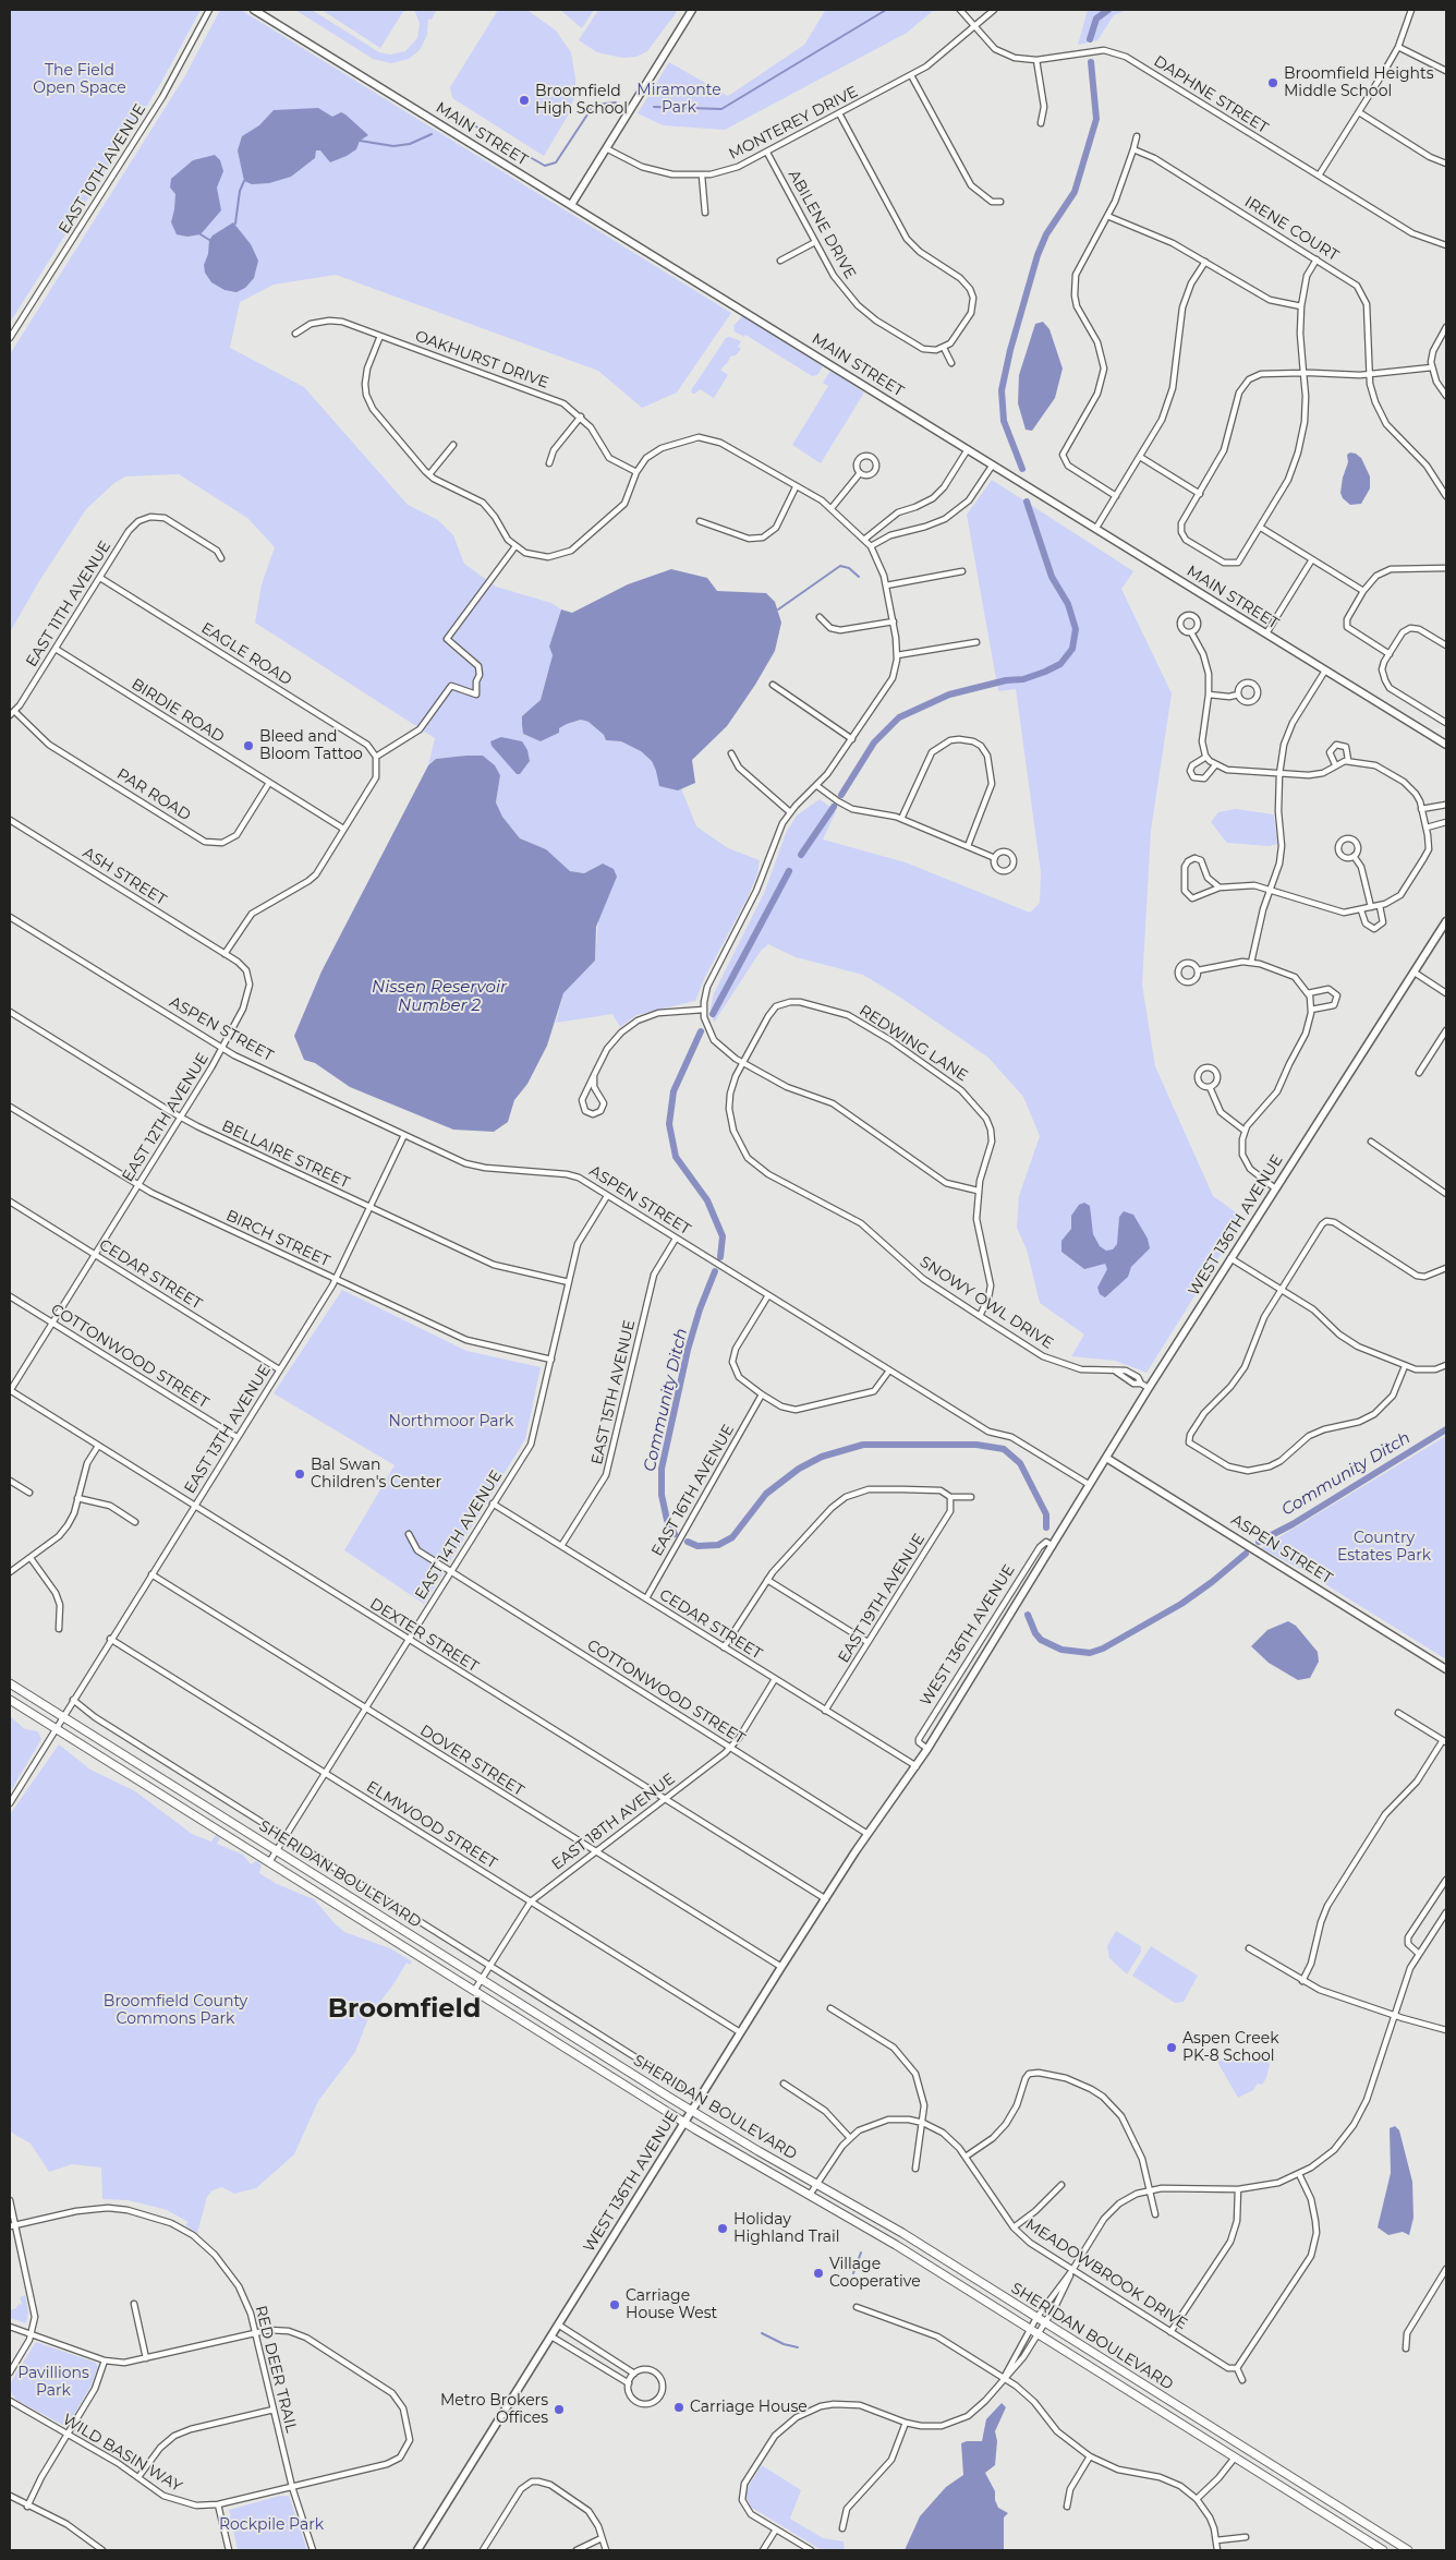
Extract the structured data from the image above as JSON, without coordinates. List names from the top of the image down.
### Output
{
  "streets": {
    "main road": [
      "MAIN STREET",
      "ASPEN STREET",
      "WEST 136TH AVENUE",
      "SHERIDAN BOULEVARD"
    ],
    "street": [
      "DAPHNE STREET",
      "MONTEREY DRIVE",
      "EAST 10TH AVENUE",
      "ABILENE DRIVE",
      "IRENE COURT",
      "OAKHURST DRIVE",
      "EAST 11TH AVENUE",
      "EAGLE ROAD",
      "BIRDIE ROAD",
      "PAR ROAD",
      "ASH STREET",
      "REDWING LANE",
      "EAST 12TH AVENUE",
      "BELLAIRE STREET",
      "BIRCH STREET",
      "CEDAR STREET",
      "SNOWY OWL DRIVE",
      "COTTONWOOD STREET",
      "EAST 15TH AVENUE",
      "EAST 13TH AVENUE",
      "EAST 16TH AVENUE",
      "EAST 14TH AVENUE",
      "EAST 19TH AVENUE",
      "DEXTER STREET",
      "DOVER STREET",
      "EAST 18TH AVENUE",
      "ELMWOOD STREET",
      "MEADOWBROOK DRIVE",
      "RED DEER TRAIL",
      "WILD BASIN WAY"
    ]
  },
  "crossings": [
    ["DAPHNE STREET", "MONTEREY DRIVE"],
    ["MONTEREY DRIVE", "ABILENE DRIVE"],
    ["EAST 11TH AVENUE", "EAGLE ROAD"],
    ["EAST 11TH AVENUE", "BIRDIE ROAD"],
    ["EAST 11TH AVENUE", "PAR ROAD"],
    ["BIRDIE ROAD", "PAR ROAD"],
    ["ASH STREET", "EAST 12TH AVENUE"],
    ["ASPEN STREET", "EAST 12TH AVENUE"],
    ["ASPEN STREET", "WEST 136TH AVENUE"],
    ["ASPEN STREET", "EAST 15TH AVENUE"],
    ["ASPEN STREET", "EAST 13TH AVENUE"],
    ["ASPEN STREET", "EAST 14TH AVENUE"],
    ["REDWING LANE", "SNOWY OWL DRIVE"],
    ["EAST 12TH AVENUE", "BELLAIRE STREET"],
    ["EAST 12TH AVENUE", "BIRCH STREET"],
    ["EAST 12TH AVENUE", "CEDAR STREET"],
    ["EAST 12TH AVENUE", "COTTONWOOD STREET"],
    ["EAST 12TH AVENUE", "DEXTER STREET"],
    ["BELLAIRE STREET", "EAST 13TH AVENUE"],
    ["BELLAIRE STREET", "EAST 14TH AVENUE"],
    ["WEST 136TH AVENUE", "CEDAR STREET"],
    ["WEST 136TH AVENUE", "SNOWY OWL DRIVE"],
    ["WEST 136TH AVENUE", "COTTONWOOD STREET"],
    ["WEST 136TH AVENUE", "DEXTER STREET"],
    ["WEST 136TH AVENUE", "DOVER STREET"],
    ["WEST 136TH AVENUE", "ELMWOOD STREET"],
    ["WEST 136TH AVENUE", "SHERIDAN BOULEVARD"],
    ["BIRCH STREET", "EAST 13TH AVENUE"],
    ["BIRCH STREET", "EAST 14TH AVENUE"],
    ["CEDAR STREET", "EAST 15TH AVENUE"],
    ["CEDAR STREET", "EAST 13TH AVENUE"],
    ["CEDAR STREET", "EAST 16TH AVENUE"],
    ["CEDAR STREET", "EAST 14TH AVENUE"],
    ["CEDAR STREET", "EAST 19TH AVENUE"],
    ["CEDAR STREET", "EAST 18TH AVENUE"],
    ["COTTONWOOD STREET", "EAST 13TH AVENUE"],
    ["COTTONWOOD STREET", "EAST 14TH AVENUE"],
    ["COTTONWOOD STREET", "EAST 18TH AVENUE"],
    ["EAST 13TH AVENUE", "DEXTER STREET"],
    ["EAST 13TH AVENUE", "DOVER STREET"],
    ["EAST 13TH AVENUE", "ELMWOOD STREET"],
    ["EAST 13TH AVENUE", "SHERIDAN BOULEVARD"],
    ["EAST 14TH AVENUE", "DEXTER STREET"],
    ["EAST 14TH AVENUE", "DOVER STREET"],
    ["EAST 14TH AVENUE", "ELMWOOD STREET"],
    ["EAST 14TH AVENUE", "SHERIDAN BOULEVARD"],
    ["DEXTER STREET", "EAST 18TH AVENUE"],
    ["DOVER STREET", "EAST 18TH AVENUE"],
    ["EAST 18TH AVENUE", "ELMWOOD STREET"],
    ["EAST 18TH AVENUE", "SHERIDAN BOULEVARD"],
    ["SHERIDAN BOULEVARD", "MEADOWBROOK DRIVE"],
    ["RED DEER TRAIL", "WILD BASIN WAY"]
  ],
  "districts": ["Broomfield"],
  "water": ["Nissen Reservoir Number 2", "Community Ditch"],
  "parks": [
    "The Field Open Space",
    "Miramonte Park",
    "Northmoor Park",
    "Country Estates Park",
    "Broomfield County Commons Park",
    "Pavillions Park",
    "Rockpile Park"
  ],
  "places": [
    "Broomfield Heights Middle School",
    "Broomfield High School",
    "Bleed and Bloom Tattoo",
    "Bal Swan Children's Center",
    "Aspen Creek PK-8 School",
    "Holiday Highland Trail",
    "Village Cooperative",
    "Carriage House West",
    "Carriage House",
    "Metro Brokers Offices"
  ]
}
